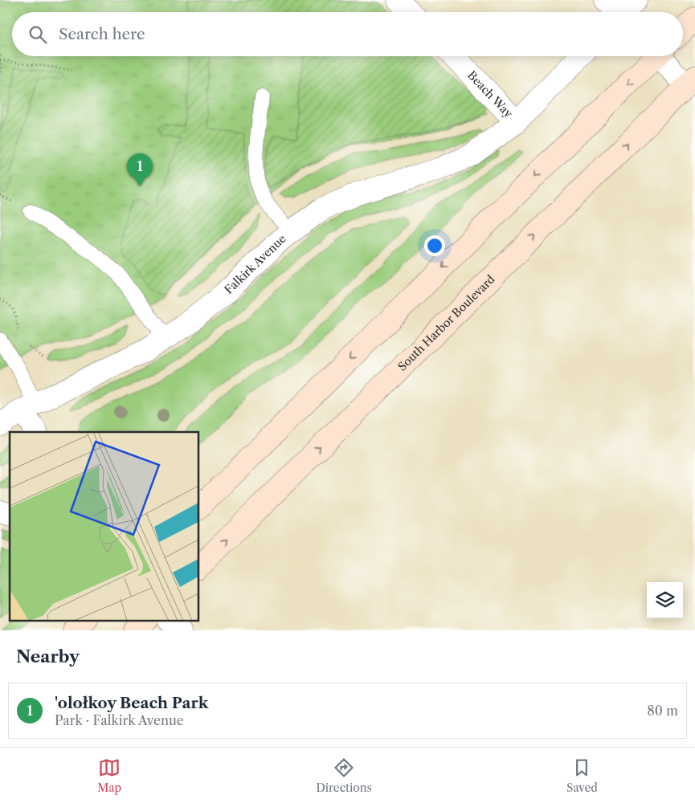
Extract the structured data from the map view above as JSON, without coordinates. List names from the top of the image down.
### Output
{
  "streets": {
    "main road": ["South Harbor Boulevard"],
    "street": ["Beach Way", "Falkirk Avenue"]
  },
  "crossings": [
    ["Beach Way", "Falkirk Avenue"]
  ],
  "page": {
    "search": "Search here",
    "pins": "1",
    "heading": "Nearby",
    "list": [
      {
        "mark": "1",
        "name": "'olołkoy Beach Park",
        "note": "Park · Falkirk Avenue",
        "value": "80 m"
      }
    ],
    "nav": ["Map", "Directions", "Saved"]
  }
}
